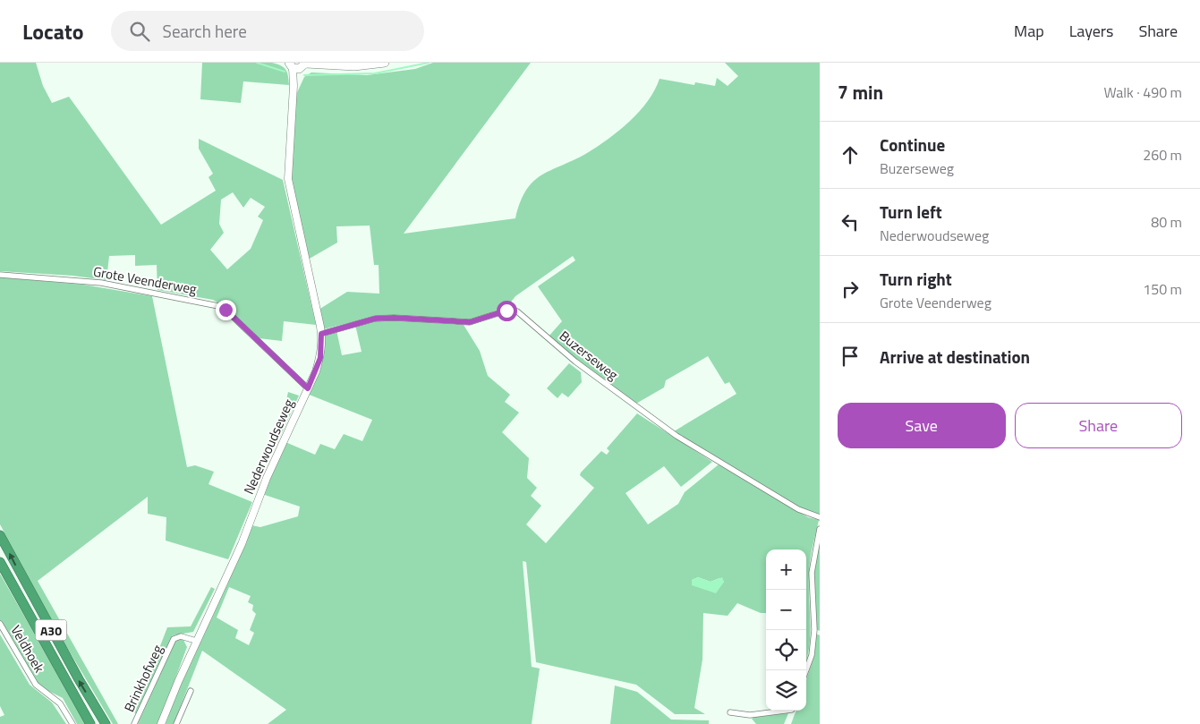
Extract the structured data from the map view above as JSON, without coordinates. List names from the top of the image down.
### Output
{
  "streets": {
    "highway": ["A30"],
    "street": [
      "Grote Veenderweg",
      "Buzerseweg",
      "Nederwoudseweg",
      "Veldhoek",
      "Brinkhofweg"
    ]
  },
  "crossings": [
    ["Grote Veenderweg", "Nederwoudseweg"],
    ["Buzerseweg", "Nederwoudseweg"],
    ["Nederwoudseweg", "Brinkhofweg"]
  ],
  "page": {
    "header": "Locato",
    "search": "Search here",
    "nav": ["Map", "Layers", "Share"],
    "heading": ["7 min", "Walk · 490 m"],
    "list": [
      ["Continue", "Buzerseweg", "260 m"],
      ["Turn left", "Nederwoudseweg", "80 m"],
      ["Turn right", "Grote Veenderweg", "150 m"],
      "Arrive at destination"
    ],
    "buttons": ["Save", "Share"],
    "map_buttons": ["+", "−"]
  }
}
